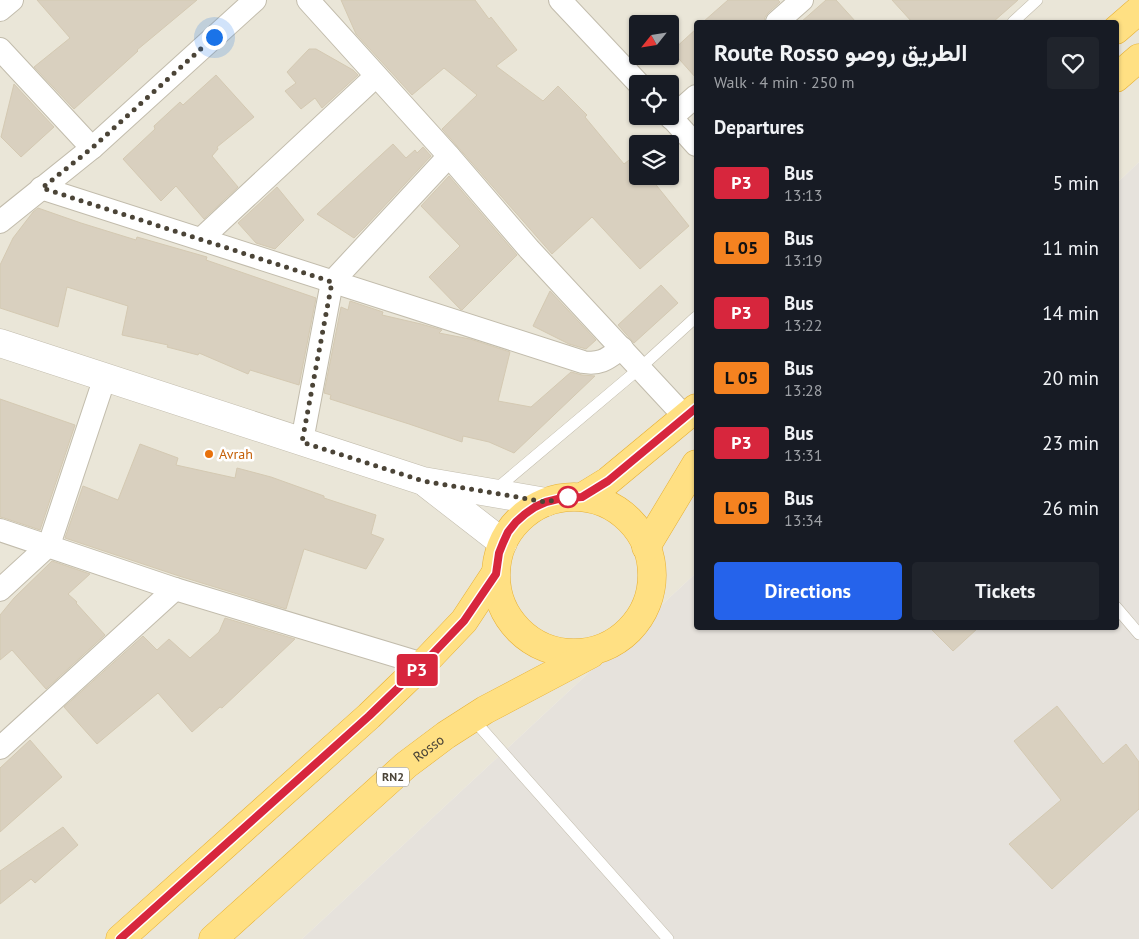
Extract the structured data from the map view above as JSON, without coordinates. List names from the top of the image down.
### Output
{
  "streets": {
    "highway": ["Rosso", "RN2"]
  },
  "places": ["Avrah"],
  "lines": ["bus line P3"],
  "north": "bottom left",
  "page": {
    "on_map": "P3",
    "heading": [
      ["Route Rosso الطريق روصو", "Walk · 4 min · 250 m"],
      "Departures"
    ],
    "list": [
      {
        "mark": "P3",
        "name": "Bus",
        "note": "13:13",
        "value": "5 min"
      },
      {
        "mark": "L 05",
        "name": "Bus",
        "note": "13:19",
        "value": "11 min"
      },
      {
        "mark": "P3",
        "name": "Bus",
        "note": "13:22",
        "value": "14 min"
      },
      {
        "mark": "L 05",
        "name": "Bus",
        "note": "13:28",
        "value": "20 min"
      },
      {
        "mark": "P3",
        "name": "Bus",
        "note": "13:31",
        "value": "23 min"
      },
      {
        "mark": "L 05",
        "name": "Bus",
        "note": "13:34",
        "value": "26 min"
      }
    ],
    "buttons": ["Directions", "Tickets"]
  }
}
